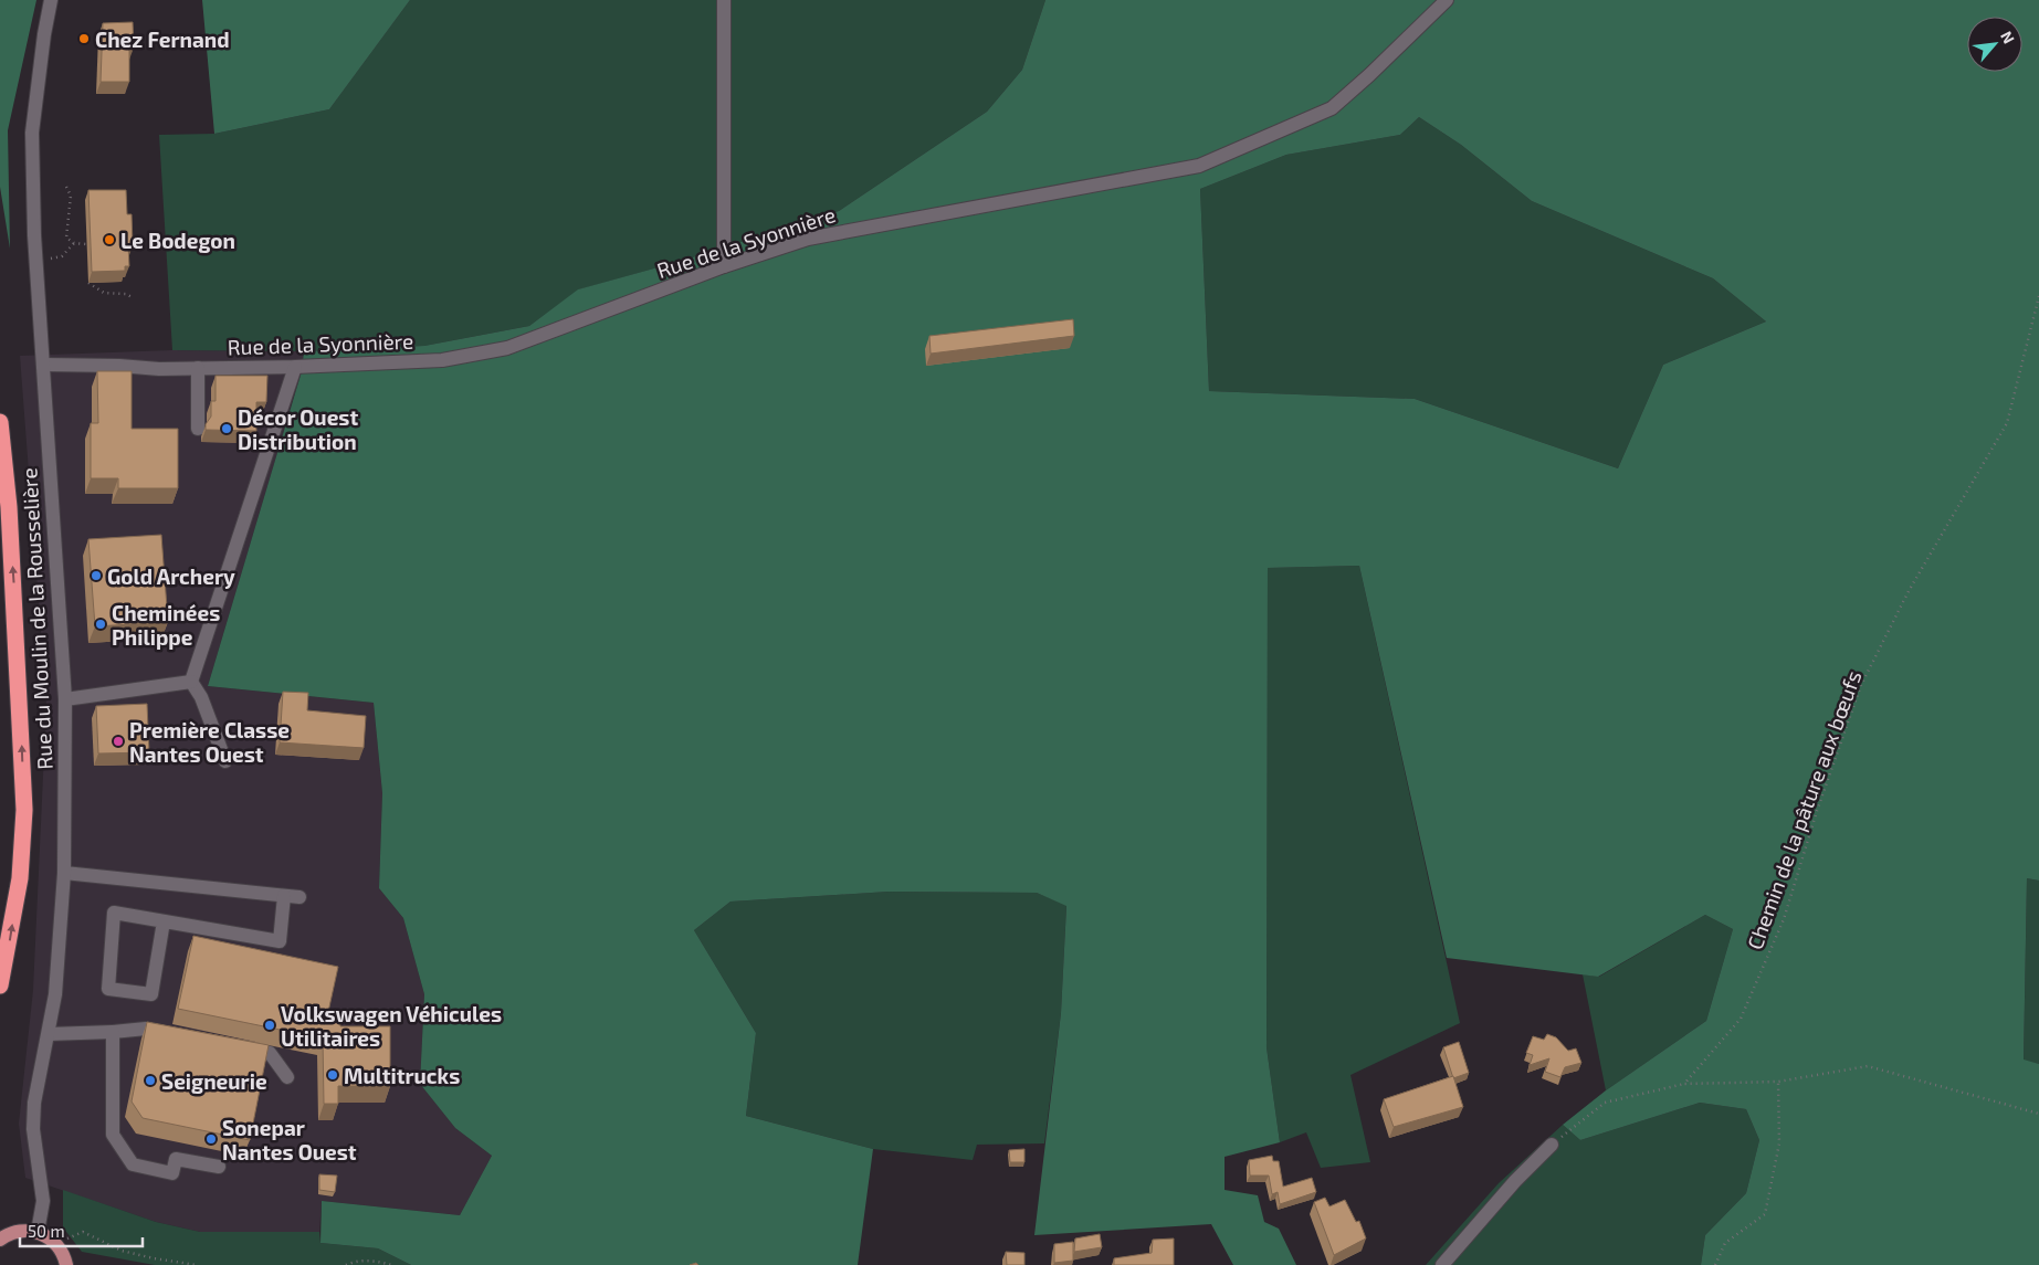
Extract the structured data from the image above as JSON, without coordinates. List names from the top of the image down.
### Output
{
  "streets": {
    "street": ["Rue de la Syonnière", "Rue du Moulin de la Rousselière"],
    "path": ["Chemin de la pâture aux bœufs"]
  },
  "crossings": [
    ["Rue de la Syonnière", "Rue du Moulin de la Rousselière"]
  ],
  "places": [
    "Chez Fernand",
    "Le Bodegon",
    "Décor Ouest Distribution",
    "Gold Archery",
    "Cheminées Philippe",
    "Première Classe Nantes Ouest",
    "Volkswagen Véhicules Utilitaires",
    "Multitrucks",
    "Seigneurie",
    "Sonepar Nantes Ouest"
  ],
  "scale_bar": "50 m",
  "north": "top right"
}
